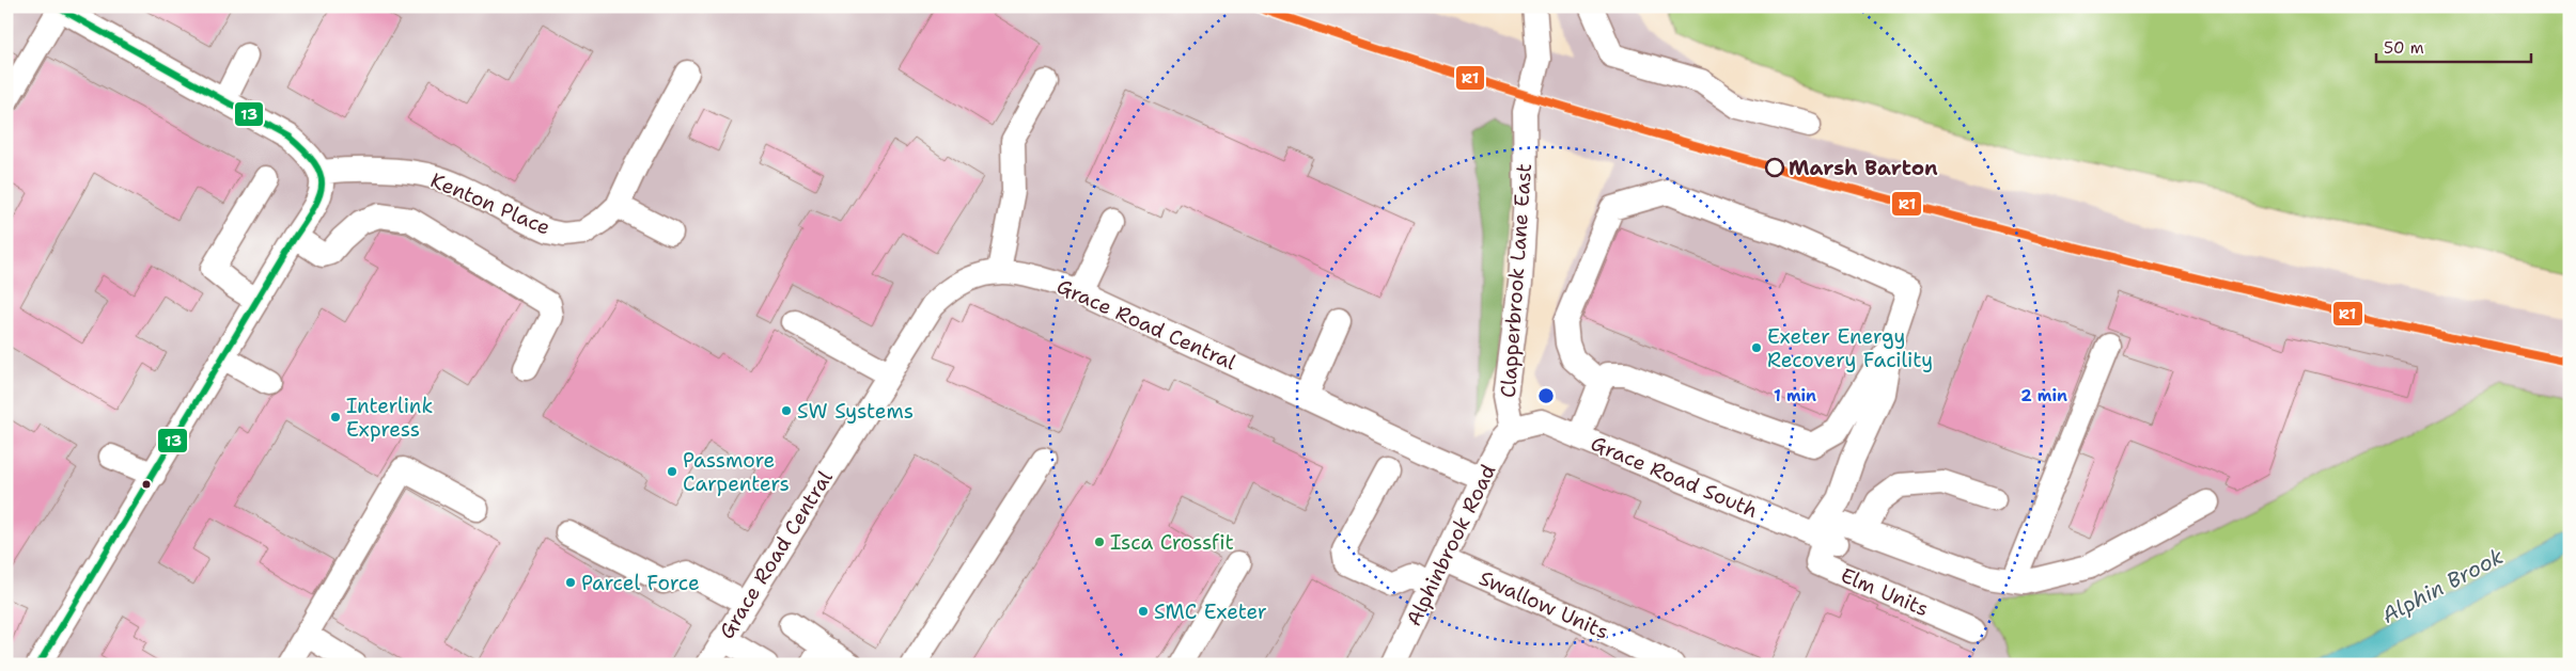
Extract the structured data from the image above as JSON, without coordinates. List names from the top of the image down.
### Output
{
  "streets": {
    "street": [
      "Kenton Place",
      "Clapperbrook Lane East",
      "Grace Road Central",
      "Grace Road South",
      "Alphinbrook Road",
      "Elm Units",
      "Swallow Units"
    ]
  },
  "crossings": [
    ["Clapperbrook Lane East", "Grace Road South"],
    ["Clapperbrook Lane East", "Alphinbrook Road"],
    ["Grace Road Central", "Alphinbrook Road"],
    ["Grace Road South", "Alphinbrook Road"],
    ["Grace Road South", "Elm Units"],
    ["Alphinbrook Road", "Swallow Units"]
  ],
  "water": ["Alphin Brook"],
  "places": [
    "Marsh Barton",
    "Exeter Energy Recovery Facility",
    "SW Systems",
    "Interlink Express",
    "Passmore Carpenters",
    "Isca Crossfit",
    "Parcel Force",
    "SMC Exeter"
  ],
  "lines": ["transit line R1", "transit line 13"],
  "scale_bar": "50 m",
  "rings": ["1 min", "2 min"]
}
